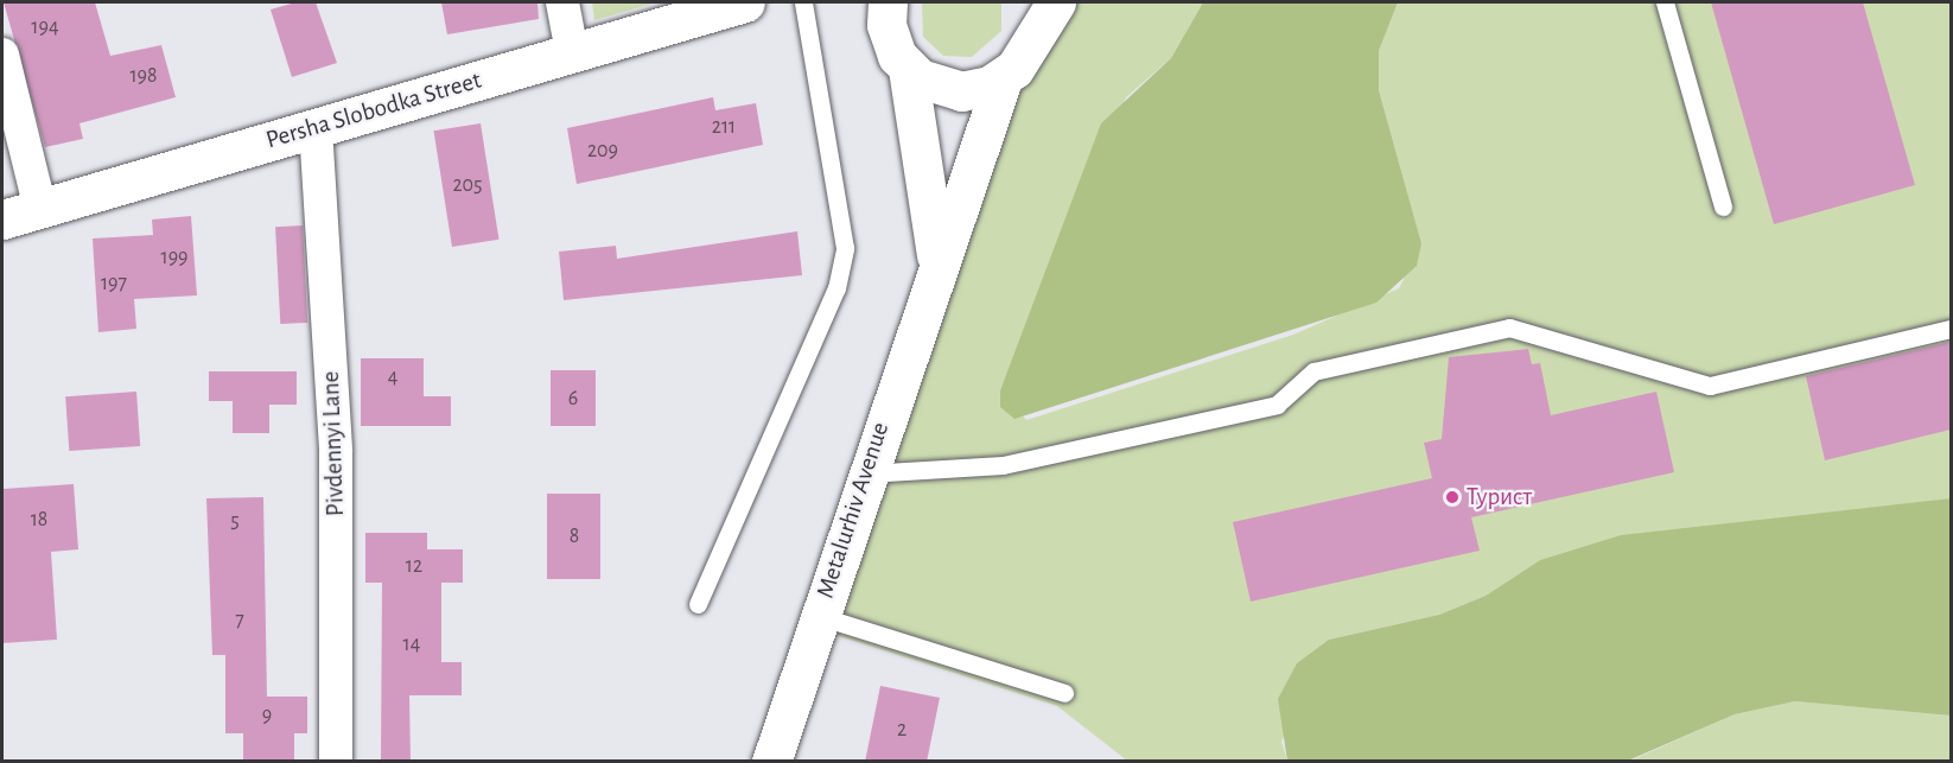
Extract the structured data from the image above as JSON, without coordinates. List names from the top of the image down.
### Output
{
  "streets": {
    "street": ["Persha Slobodka Street", "Pivdennyi Lane", "Metalurhiv Avenue"]
  },
  "crossings": [
    ["Persha Slobodka Street", "Pivdennyi Lane"]
  ],
  "places": ["Турист"],
  "house_numbers": [
    "194",
    "198",
    "211",
    "209",
    "205",
    "199",
    "197",
    "4",
    "6",
    "18",
    "5",
    "8",
    "12",
    "7",
    "14",
    "9",
    "2"
  ]
}
